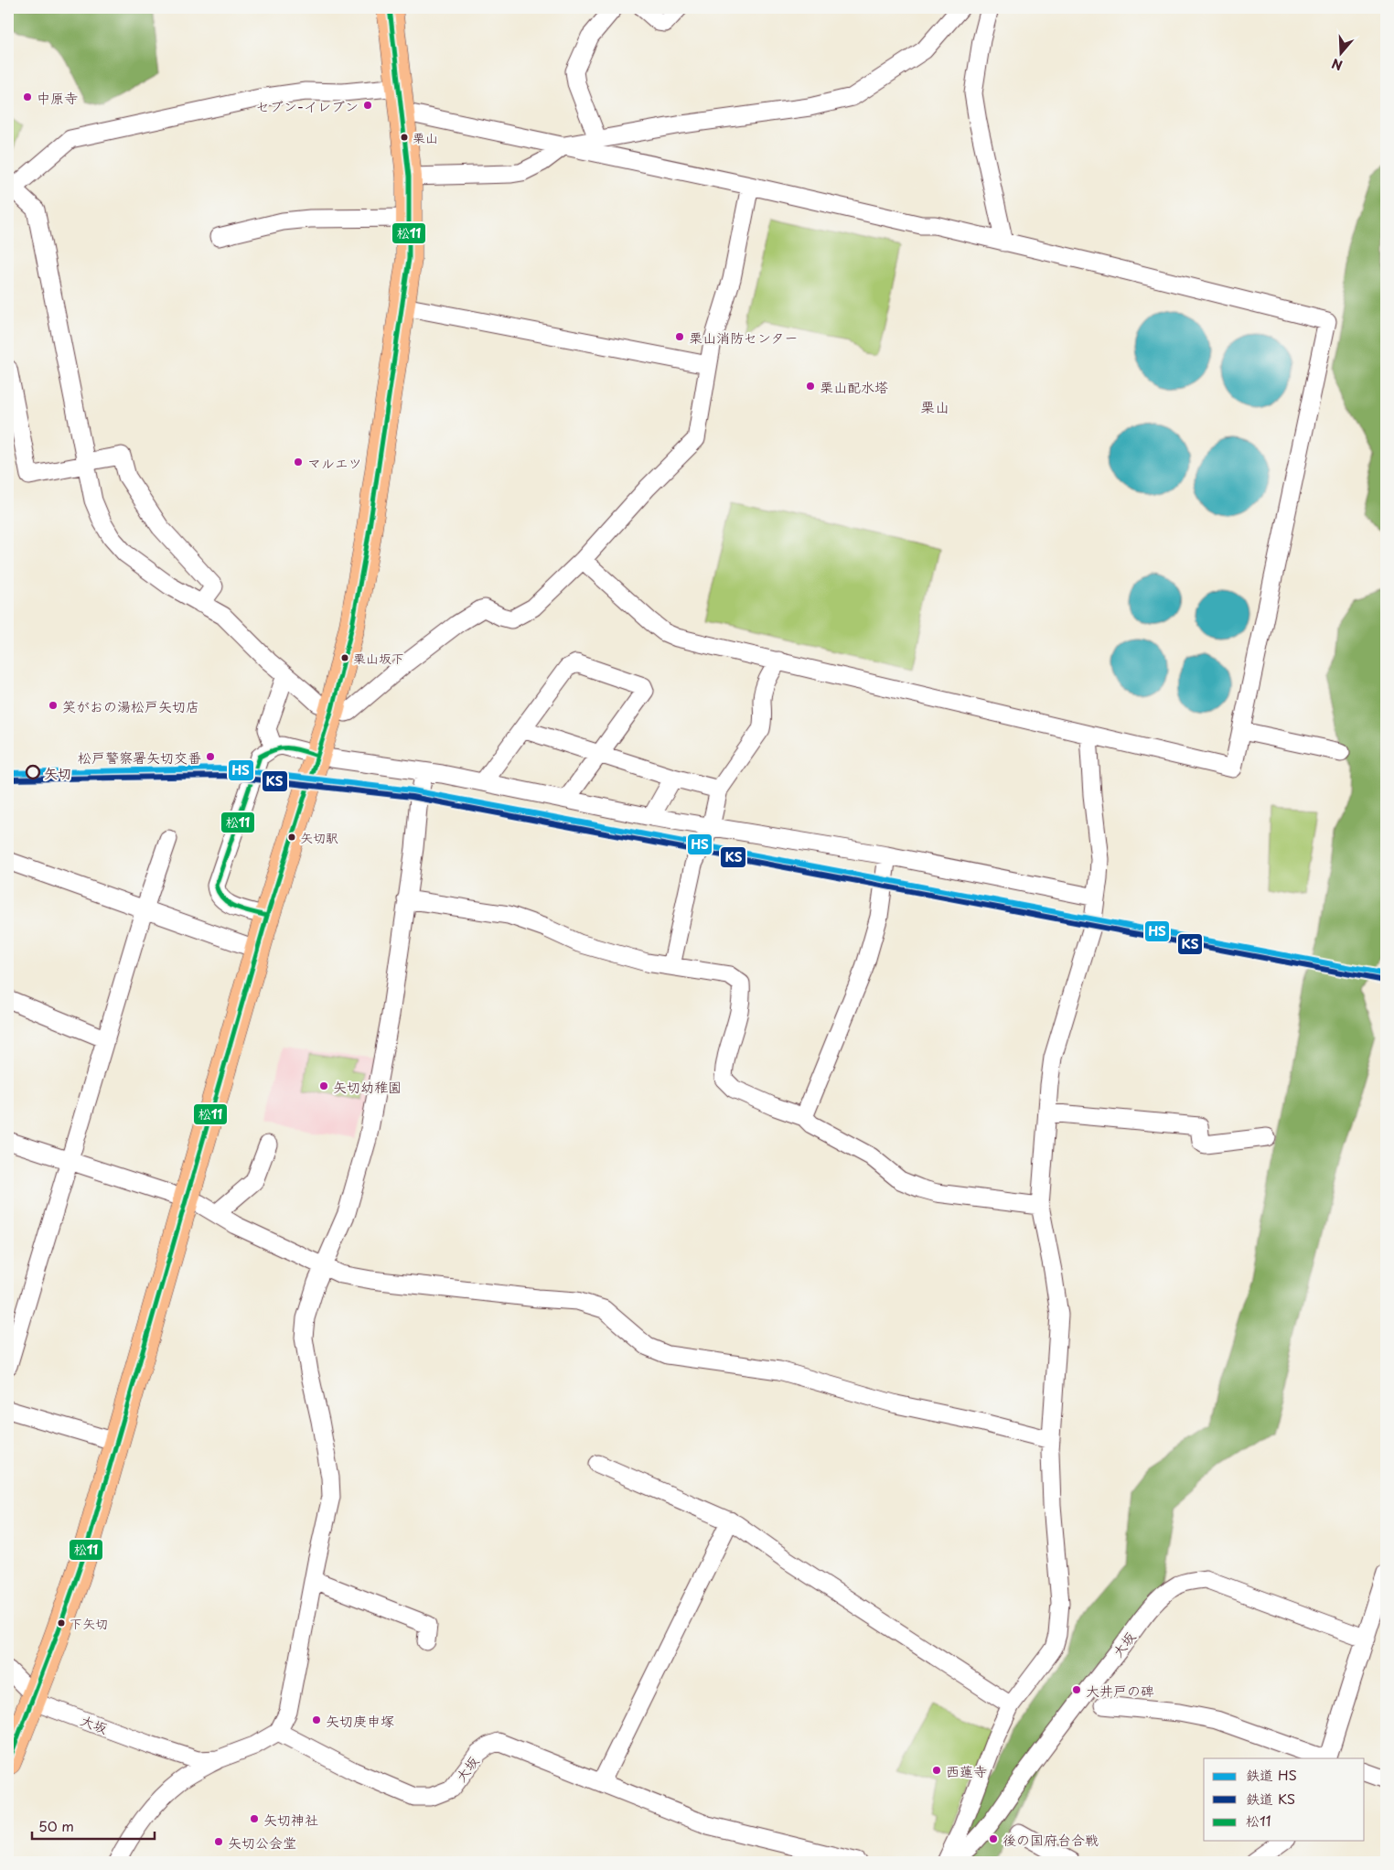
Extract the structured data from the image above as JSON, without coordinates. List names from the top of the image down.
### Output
{
  "streets": {
    "street": ["大坂"]
  },
  "districts": ["栗山"],
  "places": [
    "中原寺",
    "セブン-イレブン",
    "栗山",
    "栗山消防センター",
    "栗山配水塔",
    "マルエツ",
    "栗山坂下",
    "笑がおの湯松戸矢切店",
    "松戸警察署矢切交番",
    "矢切",
    "矢切駅",
    "矢切幼稚園",
    "下矢切",
    "大井戸の碑",
    "矢切庚申塚",
    "西蓮寺",
    "矢切神社",
    "後の国府台合戦",
    "矢切公会堂"
  ],
  "lines": ["transit line 松11", "rail line HS", "rail line KS"],
  "legend": ["鉄道 HS", "鉄道 KS", "松11"],
  "scale_bar": "50 m",
  "north": "bottom"
}
